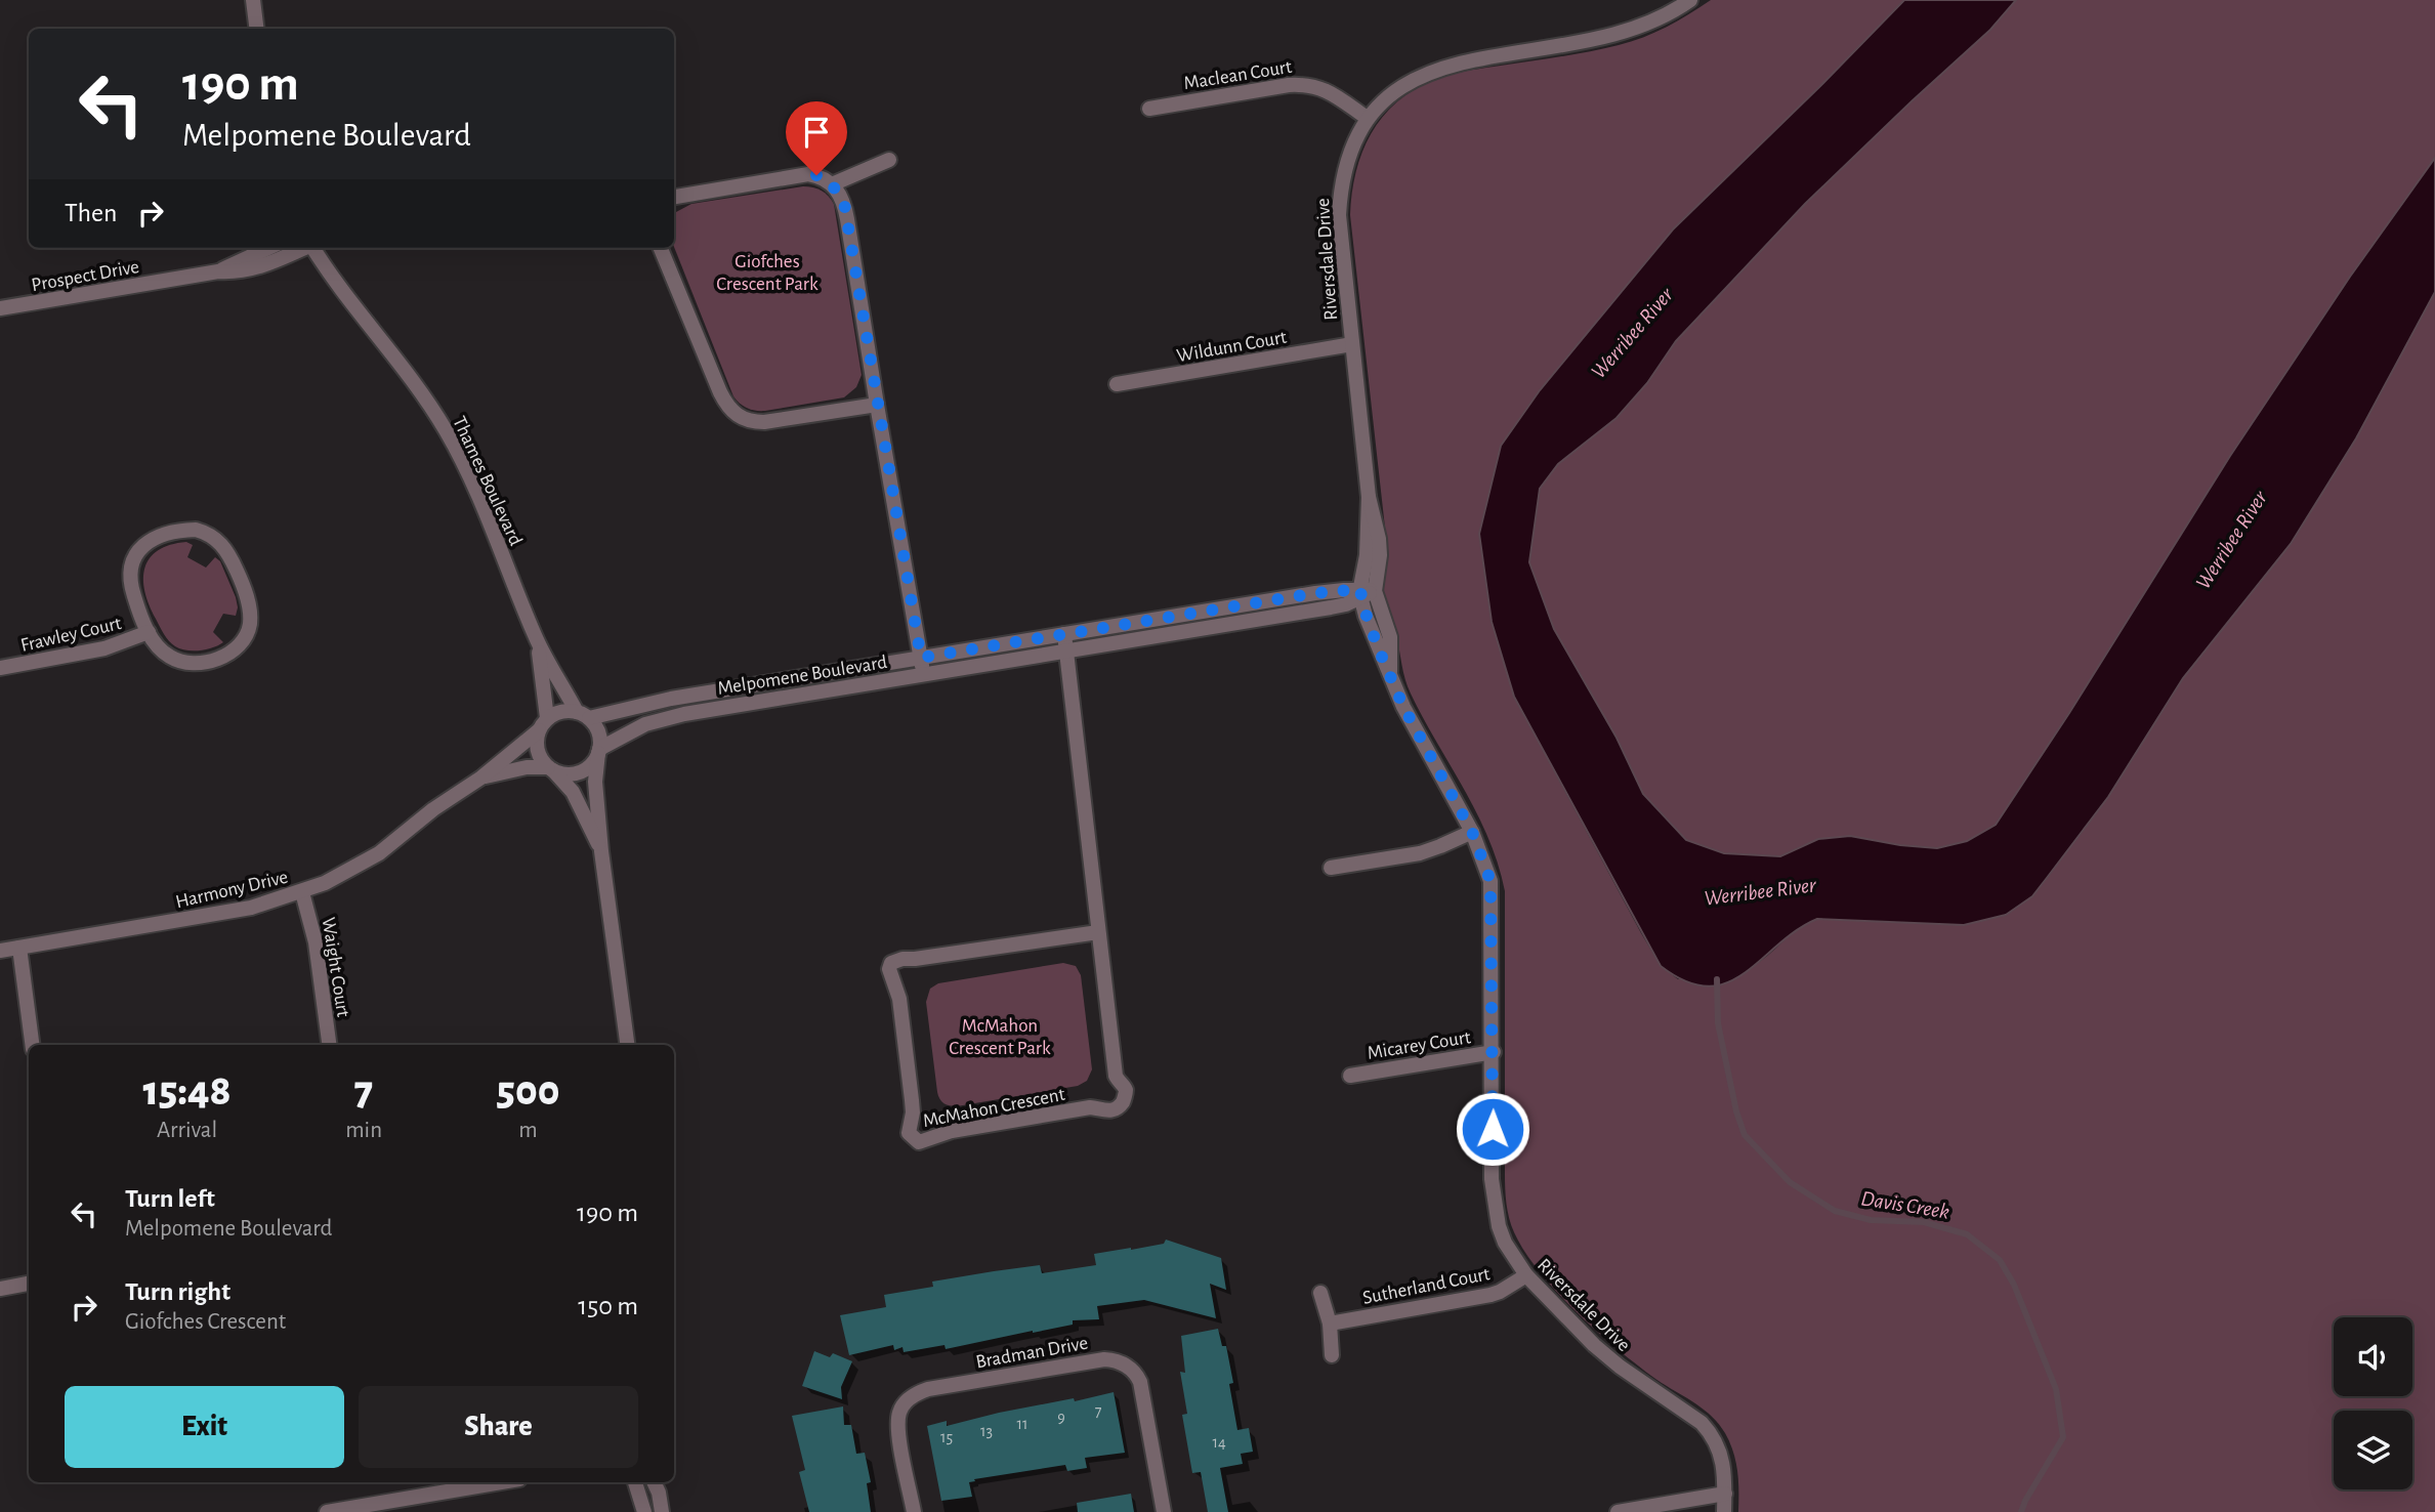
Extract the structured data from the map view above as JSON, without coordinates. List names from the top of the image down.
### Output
{
  "streets": {
    "street": [
      "Maclean Court",
      "Riversdale Drive",
      "Prospect Drive",
      "Wildunn Court",
      "Thames Boulevard",
      "Frawley Court",
      "Melpomene Boulevard",
      "Harmony Drive",
      "Waight Court",
      "Micarey Court",
      "McMahon Crescent",
      "Sutherland Court",
      "Bradman Drive"
    ]
  },
  "crossings": [
    ["Maclean Court", "Riversdale Drive"],
    ["Riversdale Drive", "Wildunn Court"],
    ["Riversdale Drive", "Melpomene Boulevard"],
    ["Riversdale Drive", "Micarey Court"],
    ["Riversdale Drive", "Sutherland Court"],
    ["Thames Boulevard", "Melpomene Boulevard"],
    ["Thames Boulevard", "Harmony Drive"],
    ["Melpomene Boulevard", "Harmony Drive"],
    ["Melpomene Boulevard", "McMahon Crescent"],
    ["Harmony Drive", "Waight Court"]
  ],
  "water": ["Werribee River", "Davis Creek"],
  "parks": ["Giofches Crescent Park", "McMahon Crescent Park"],
  "house_numbers": [
    "7",
    "9",
    "11",
    "13",
    "15",
    "14"
  ],
  "page": {
    "turn": ["190 m", "Melpomene Boulevard"],
    "then": "Then",
    "eta": [
      "15:48",
      "Arrival",
      "7",
      "min",
      "500",
      "m"
    ],
    "list": [
      {
        "name": "Turn left",
        "note": "Melpomene Boulevard",
        "value": "190 m"
      },
      {
        "name": "Turn right",
        "note": "Giofches Crescent",
        "value": "150 m"
      }
    ],
    "buttons": ["Exit", "Share"]
  }
}
